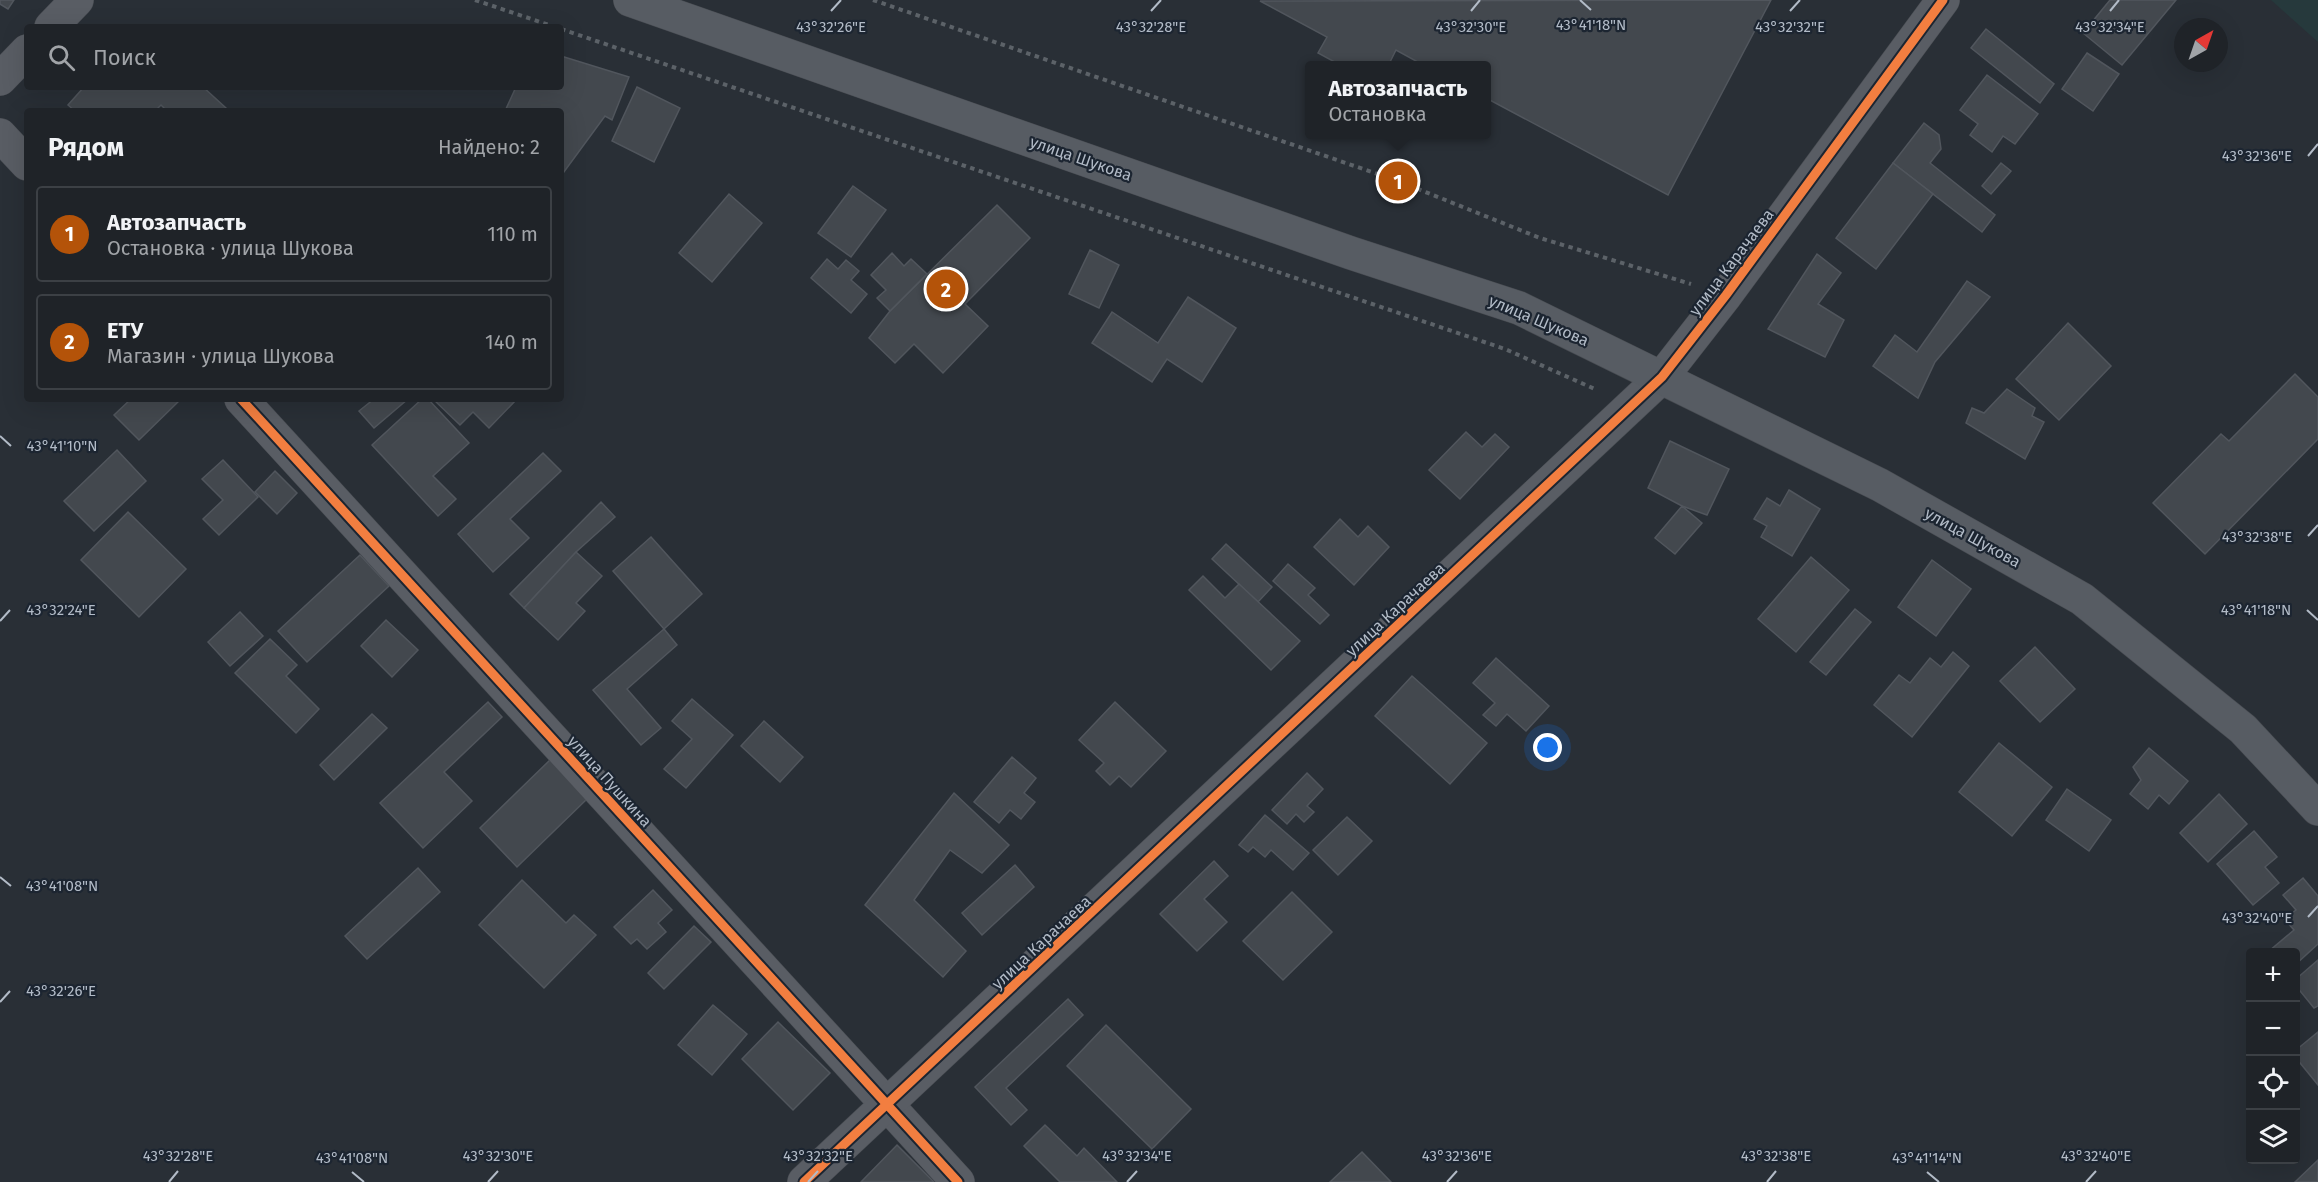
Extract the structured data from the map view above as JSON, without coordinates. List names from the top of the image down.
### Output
{
  "streets": {
    "main road": ["улица Шукова"],
    "street": ["улица Карачаева", "улица Пушкина"]
  },
  "crossings": [
    ["улица Шукова", "улица Карачаева"],
    ["улица Карачаева", "улица Пушкина"]
  ],
  "north": "top right",
  "page": {
    "search": "Поиск",
    "popup": ["Автозапчасть", "Остановка"],
    "heading": ["Рядом", "Найдено: 2"],
    "pins": ["1", "2"],
    "list": [
      {
        "mark": "1",
        "name": "Автозапчасть",
        "note": "Остановка · улица Шукова",
        "value": "110 m"
      },
      {
        "mark": "2",
        "name": "ЕТУ",
        "note": "Магазин · улица Шукова",
        "value": "140 m"
      }
    ],
    "map_buttons": ["+", "−"]
  },
  "coordinates": [
    "43°41'18\"N",
    "43°32'26\"E",
    "43°32'28\"E",
    "43°32'30\"E",
    "43°32'32\"E",
    "43°32'34\"E",
    "43°32'36\"E",
    "43°41'10\"N",
    "43°32'38\"E",
    "43°32'24\"E",
    "43°41'08\"N",
    "43°32'40\"E",
    "43°41'14\"N"
  ]
}
